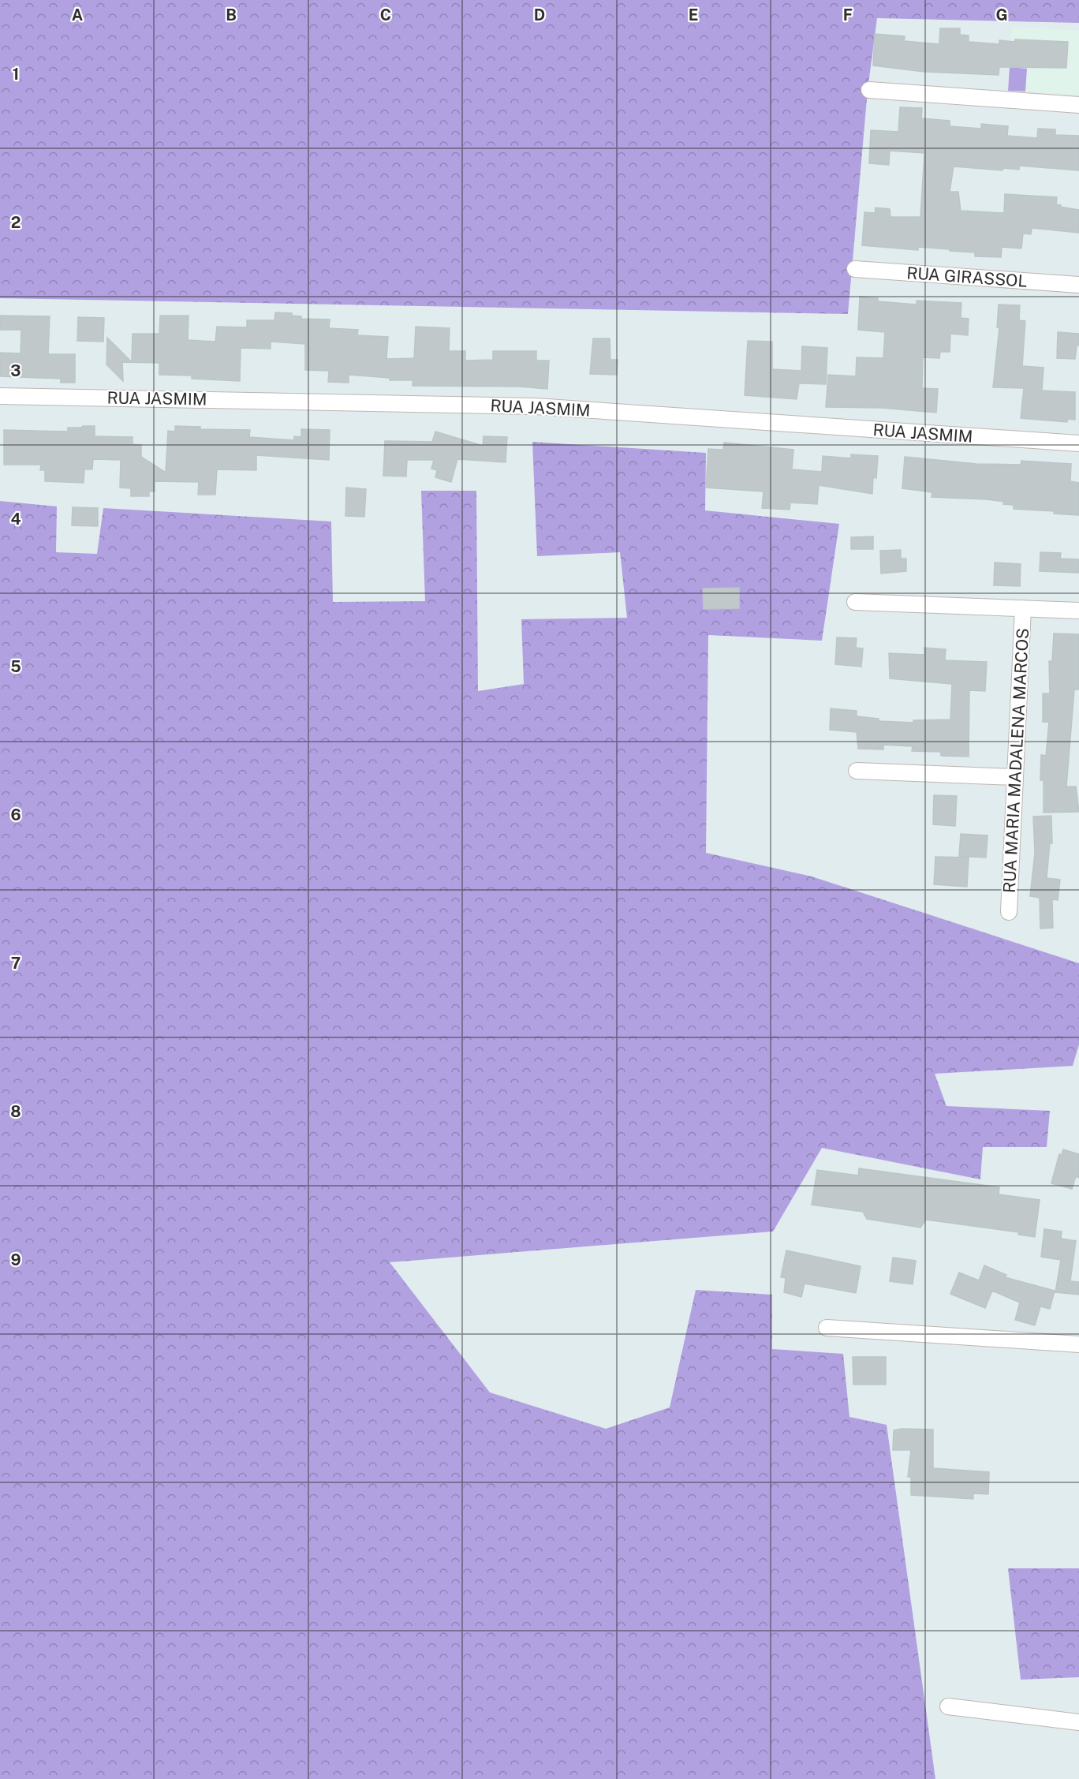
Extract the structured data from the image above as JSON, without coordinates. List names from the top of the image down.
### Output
{
  "streets": {
    "street": ["RUA GIRASSOL", "RUA JASMIM", "RUA MARIA MADALENA MARCOS"]
  },
  "grid": {
    "columns": [
      "A",
      "B",
      "C",
      "D",
      "E",
      "F",
      "G"
    ],
    "rows": [
      "1",
      "2",
      "3",
      "4",
      "5",
      "6",
      "7",
      "8",
      "9"
    ]
  }
}
